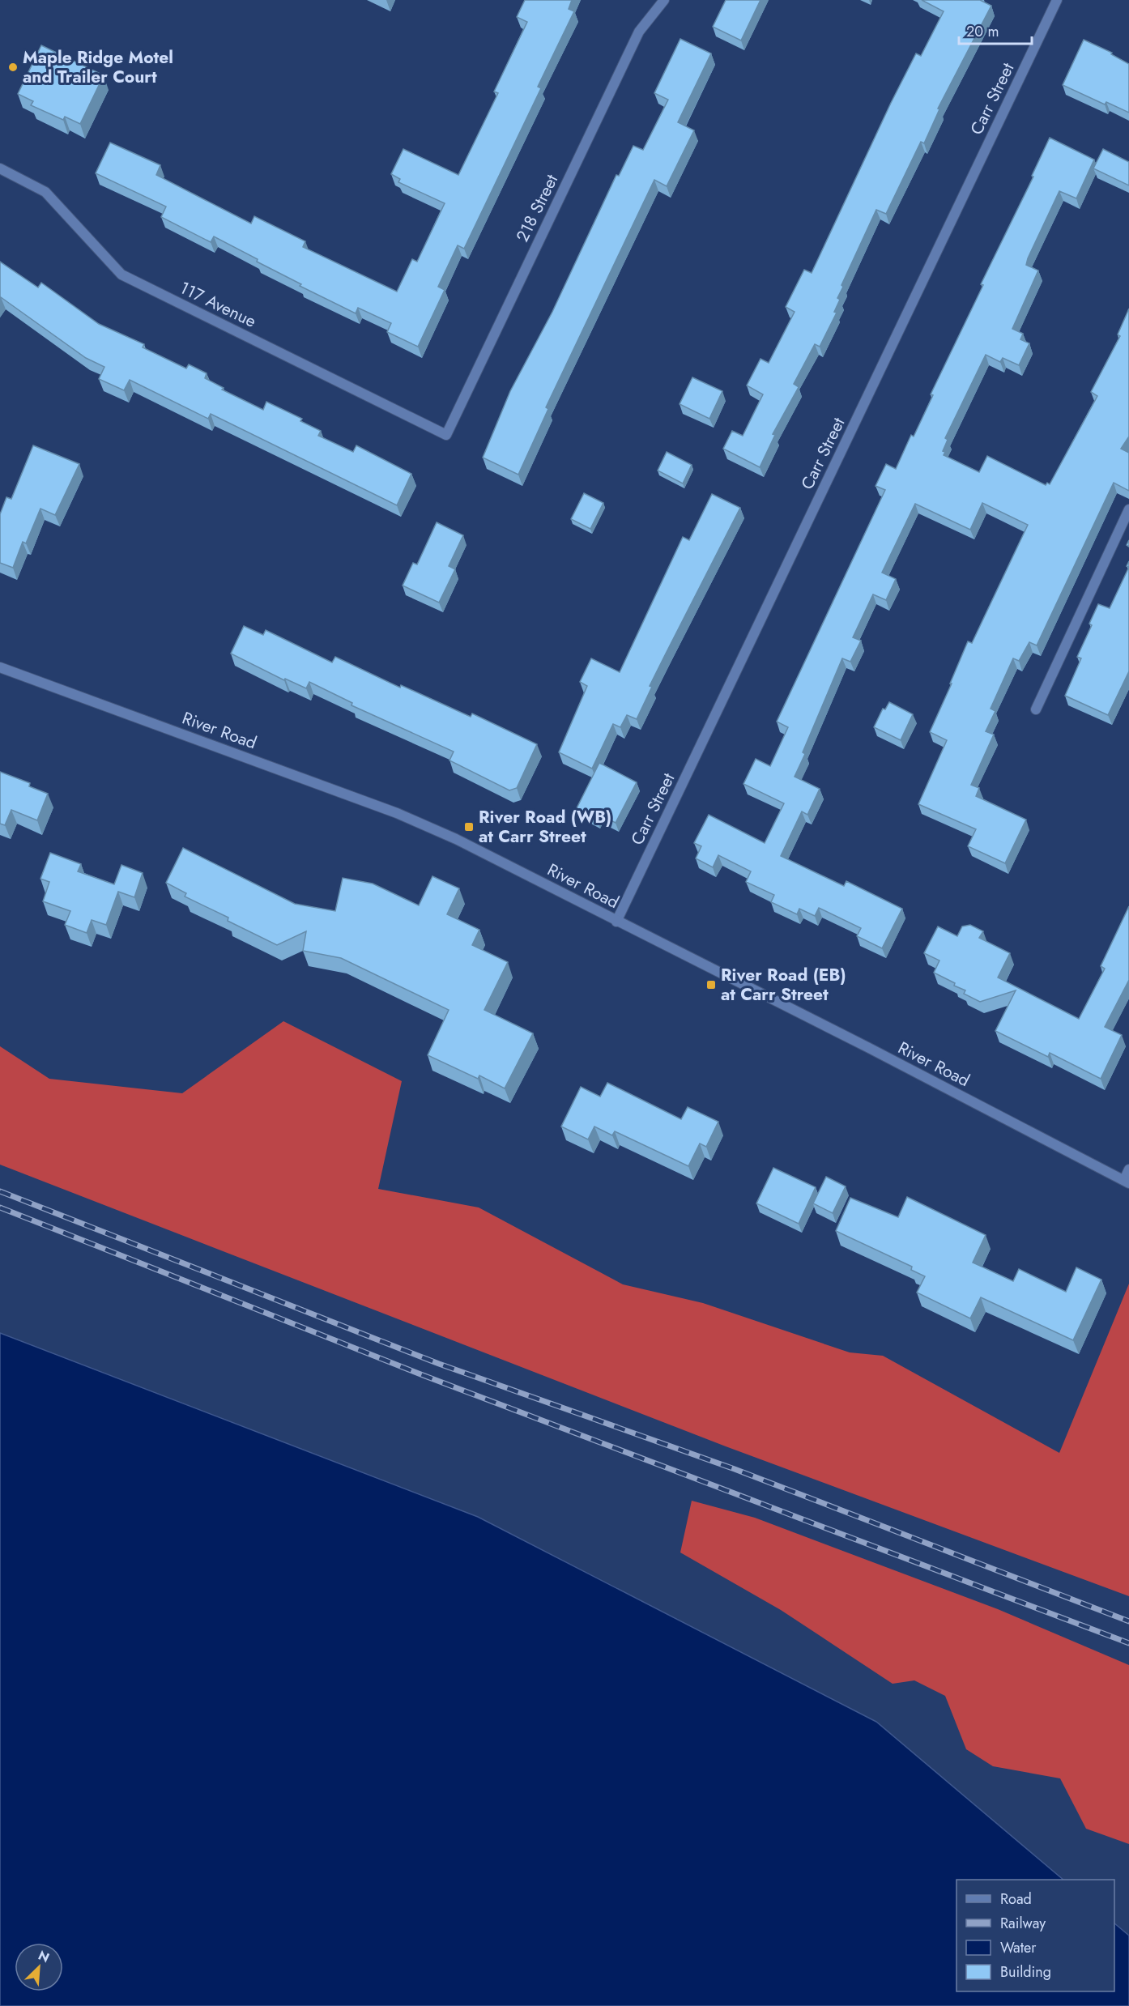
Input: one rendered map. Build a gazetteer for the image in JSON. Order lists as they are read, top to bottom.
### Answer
{
  "streets": {
    "street": [
      "Carr Street",
      "218 Street",
      "117 Avenue",
      "River Road"
    ]
  },
  "crossings": [
    ["Carr Street", "River Road"],
    ["218 Street", "117 Avenue"]
  ],
  "places": {
    "other": ["Maple Ridge Motel and Trailer Court"],
    "transit": ["River Road (WB) at Carr Street", "River Road (EB) at Carr Street"]
  },
  "legend": [
    "Road",
    "Railway",
    "Water",
    "Building"
  ],
  "scale_bar": "20 m",
  "north": "top right"
}
